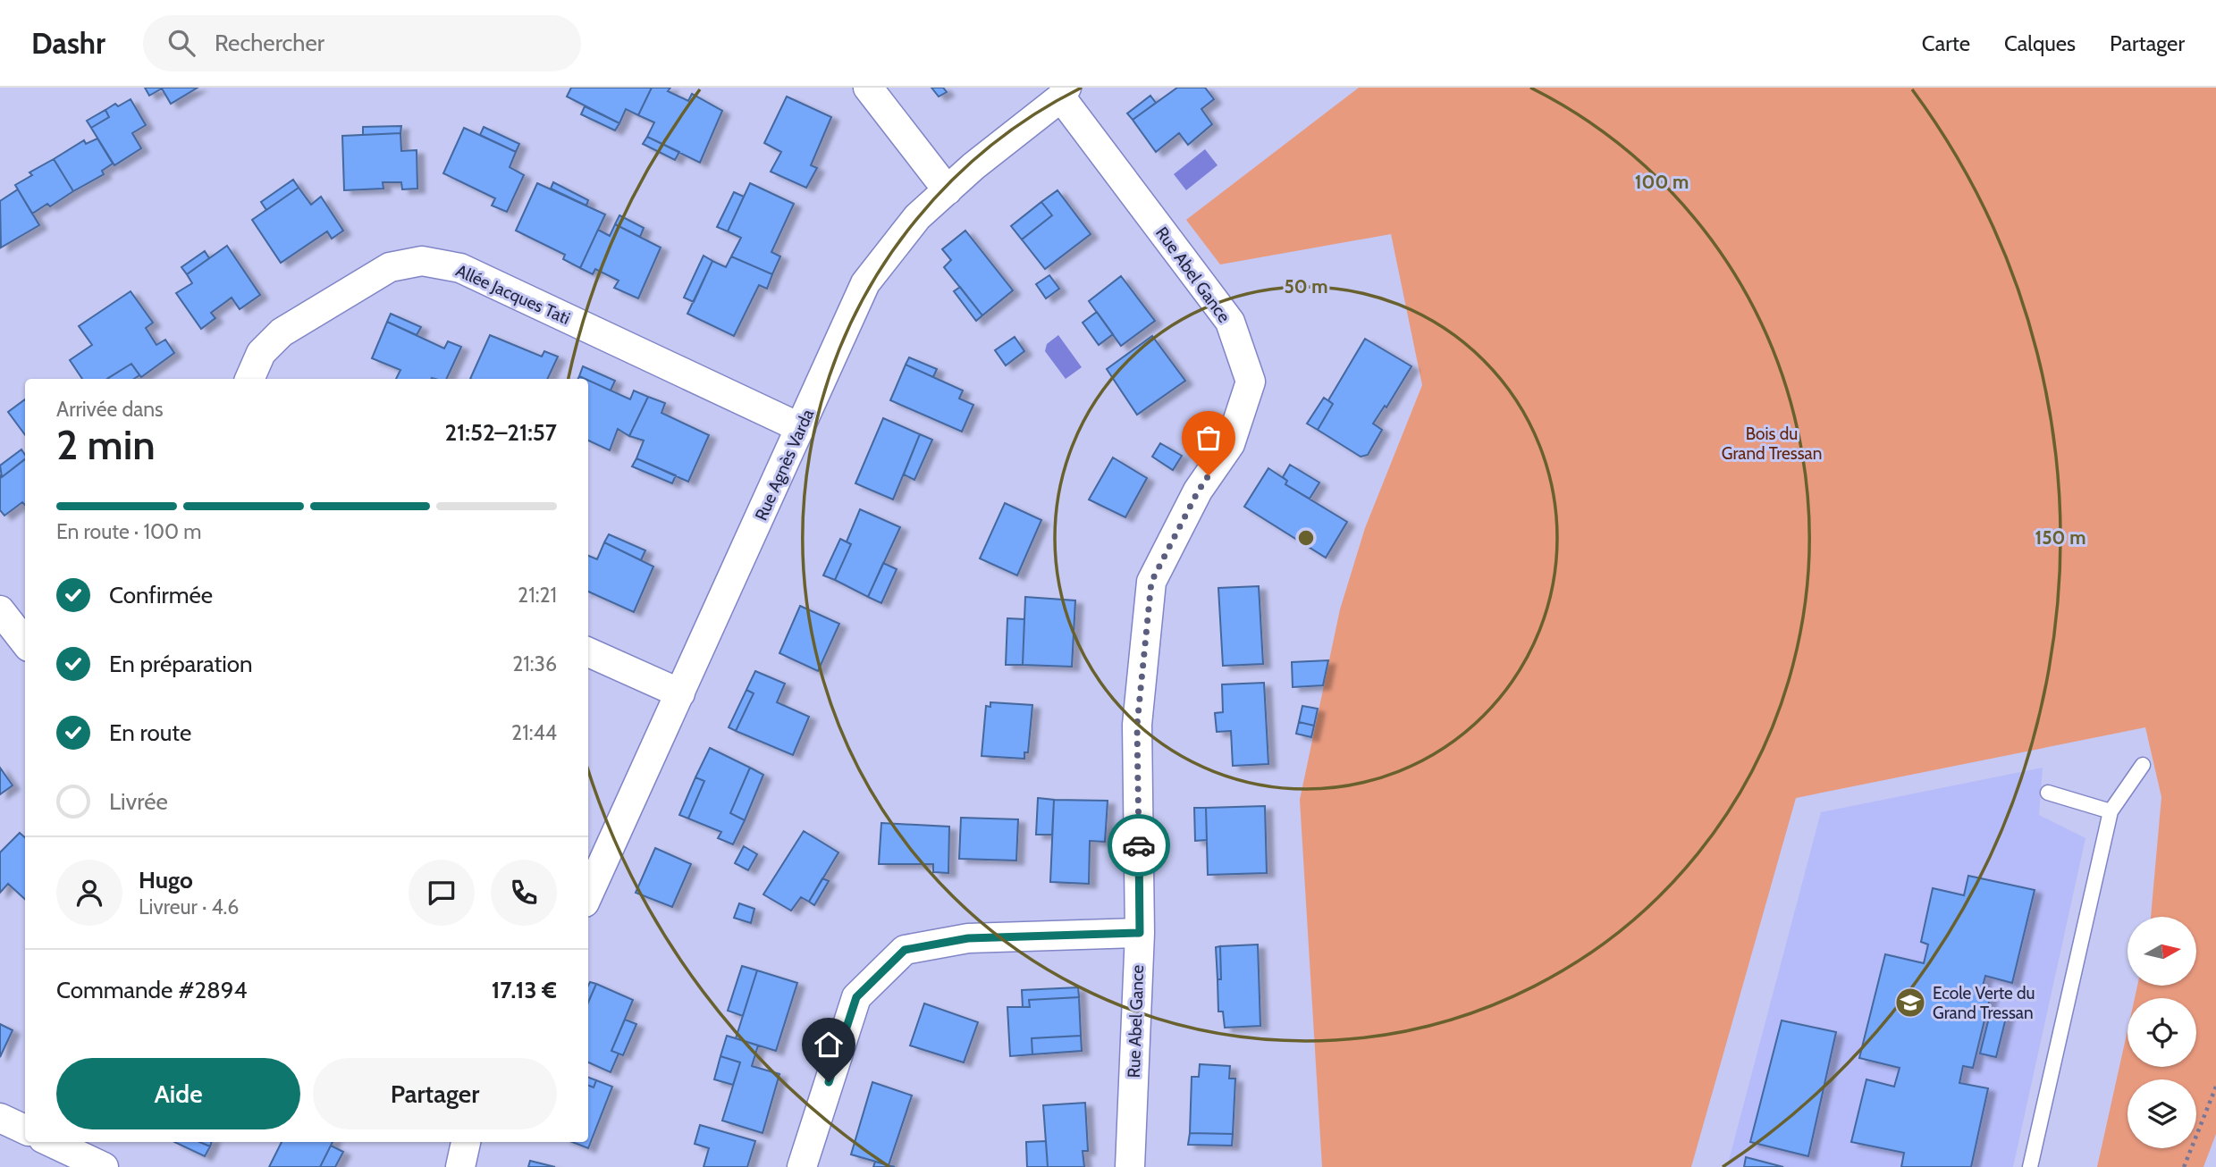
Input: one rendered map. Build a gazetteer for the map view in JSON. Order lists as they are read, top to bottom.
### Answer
{
  "streets": {
    "street": ["Rue Abel Gance", "Allée Jacques Tati", "Rue Agnès Varda"]
  },
  "crossings": [
    ["Rue Abel Gance", "Rue Agnès Varda"],
    ["Allée Jacques Tati", "Rue Agnès Varda"]
  ],
  "parks": ["Bois du Grand Tressan"],
  "places": {
    "school or university": ["Ecole Verte du Grand Tressan"]
  },
  "north": "right",
  "page": {
    "header": "Dashr",
    "search": "Rechercher",
    "nav": ["Carte", "Calques", "Partager"],
    "heading": ["2 min", "Arrivée dans", "21:52–21:57"],
    "panel": [
      "Hugo",
      "Livreur · 4.6",
      "Commande #2894",
      "17.13 €"
    ],
    "bar": "En route · 100 m",
    "list": [
      ["Confirmée", "21:21"],
      ["En préparation", "21:36"],
      ["En route", "21:44"],
      "Livrée"
    ],
    "buttons": ["Aide", "Partager"]
  },
  "rings": ["100 m", "50 m", "150 m"]
}
